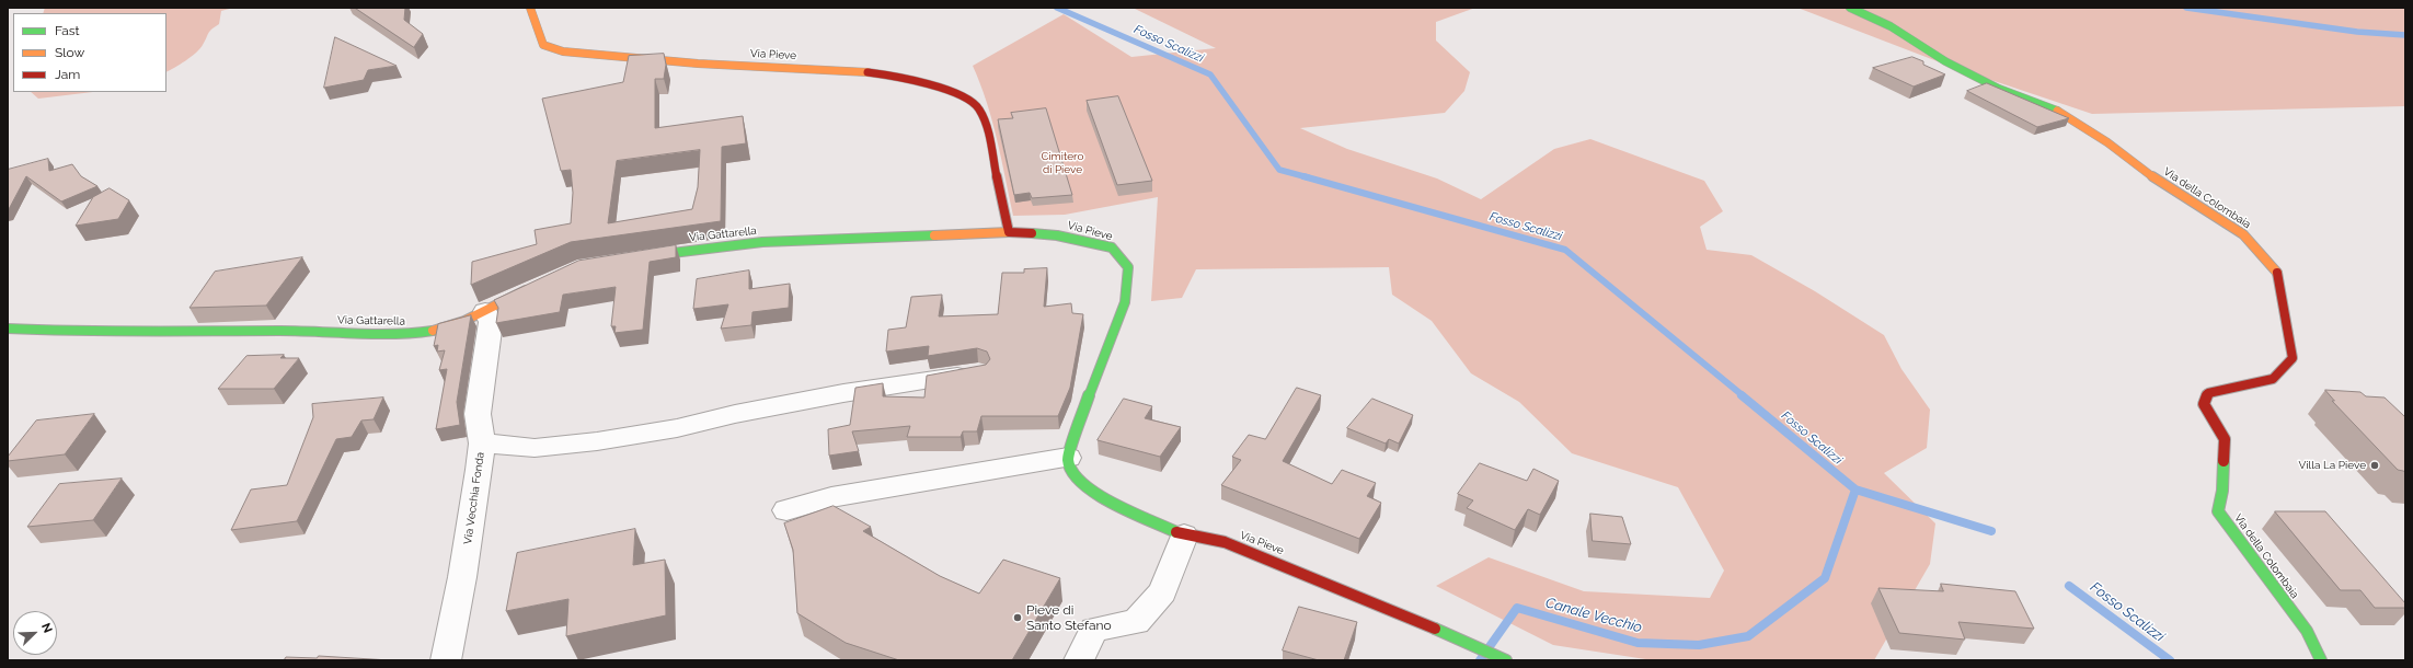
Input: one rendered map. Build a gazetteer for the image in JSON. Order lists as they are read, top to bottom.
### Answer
{
  "streets": {
    "street": [
      "Via Pieve",
      "Via della Colombaia",
      "Via Gattarella",
      "Via Vecchia Fonda"
    ]
  },
  "crossings": [
    ["Via Pieve", "Via Gattarella"],
    ["Via Gattarella", "Via Vecchia Fonda"]
  ],
  "water": ["Fosso Scalizzi", "Canale Vecchio"],
  "parks": ["Cimitero di Pieve"],
  "places": ["Villa La Pieve", "Pieve di Santo Stefano"],
  "legend": ["Fast", "Slow", "Jam"],
  "north": "top right"
}
